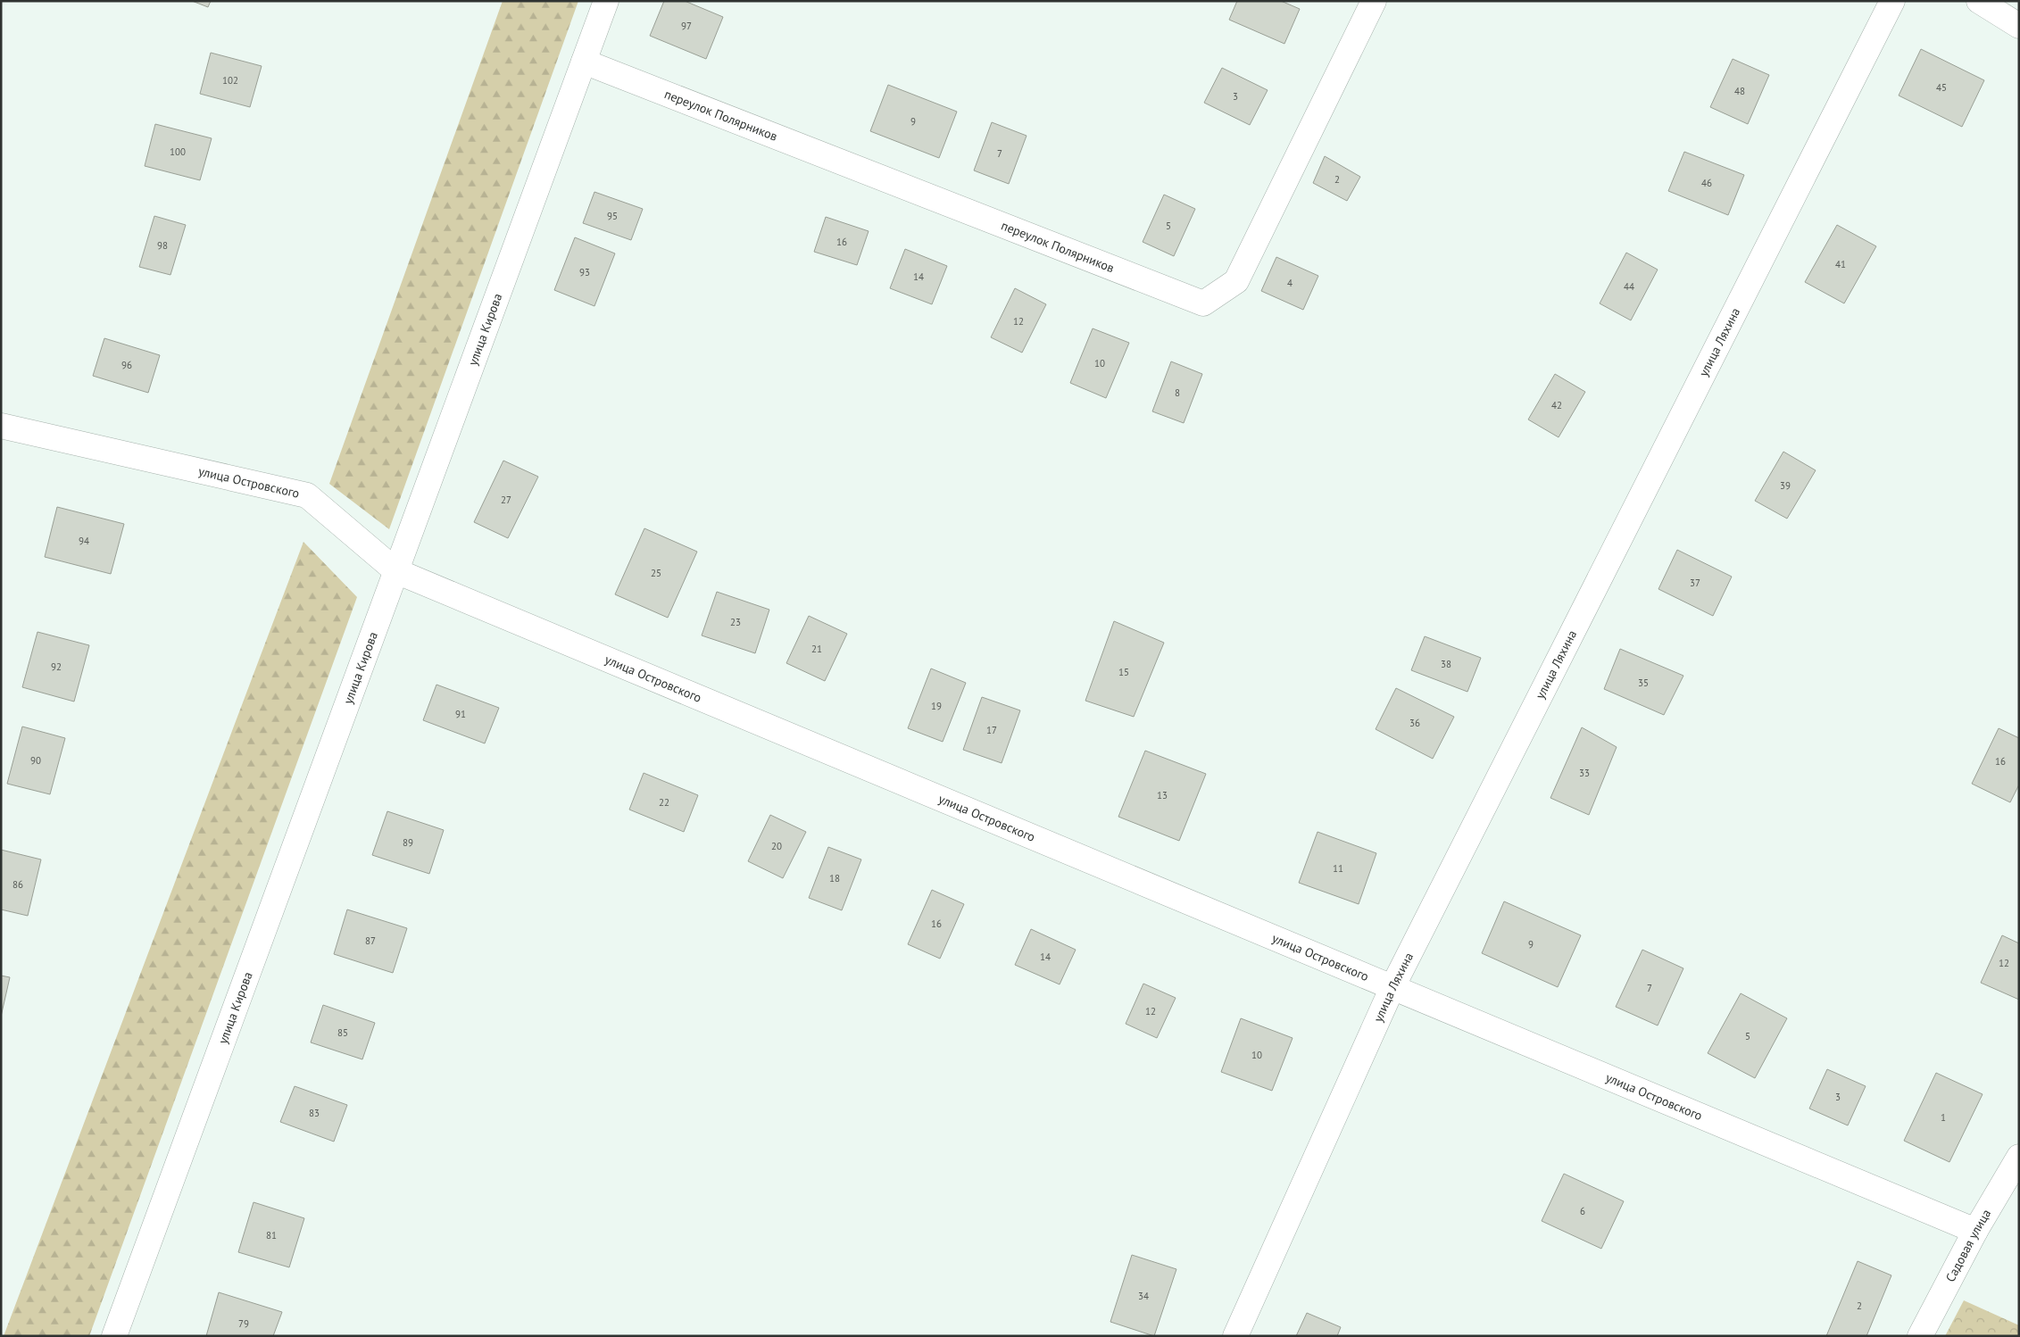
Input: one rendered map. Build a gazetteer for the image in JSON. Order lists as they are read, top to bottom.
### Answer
{
  "streets": {
    "street": [
      "переулок Полярников",
      "улица Кирова",
      "улица Ляхина",
      "улица Островского",
      "Садовая улица"
    ]
  },
  "crossings": [
    ["переулок Полярников", "улица Кирова"],
    ["улица Кирова", "улица Островского"],
    ["улица Ляхина", "улица Островского"],
    ["улица Островского", "Садовая улица"]
  ],
  "house_numbers": [
    "97",
    "102",
    "45",
    "48",
    "3",
    "9",
    "100",
    "7",
    "2",
    "46",
    "95",
    "5",
    "16",
    "98",
    "41",
    "93",
    "14",
    "4",
    "44",
    "12",
    "10",
    "96",
    "8",
    "42",
    "39",
    "27",
    "94",
    "25",
    "37",
    "23",
    "21",
    "38",
    "92",
    "15",
    "35",
    "19",
    "91",
    "36",
    "17",
    "90",
    "16",
    "33",
    "13",
    "22",
    "89",
    "20",
    "11",
    "18",
    "86",
    "16",
    "87",
    "9",
    "14",
    "12",
    "7",
    "12",
    "85",
    "5",
    "10",
    "3",
    "83",
    "1",
    "6",
    "81",
    "34",
    "2",
    "79"
  ]
}
